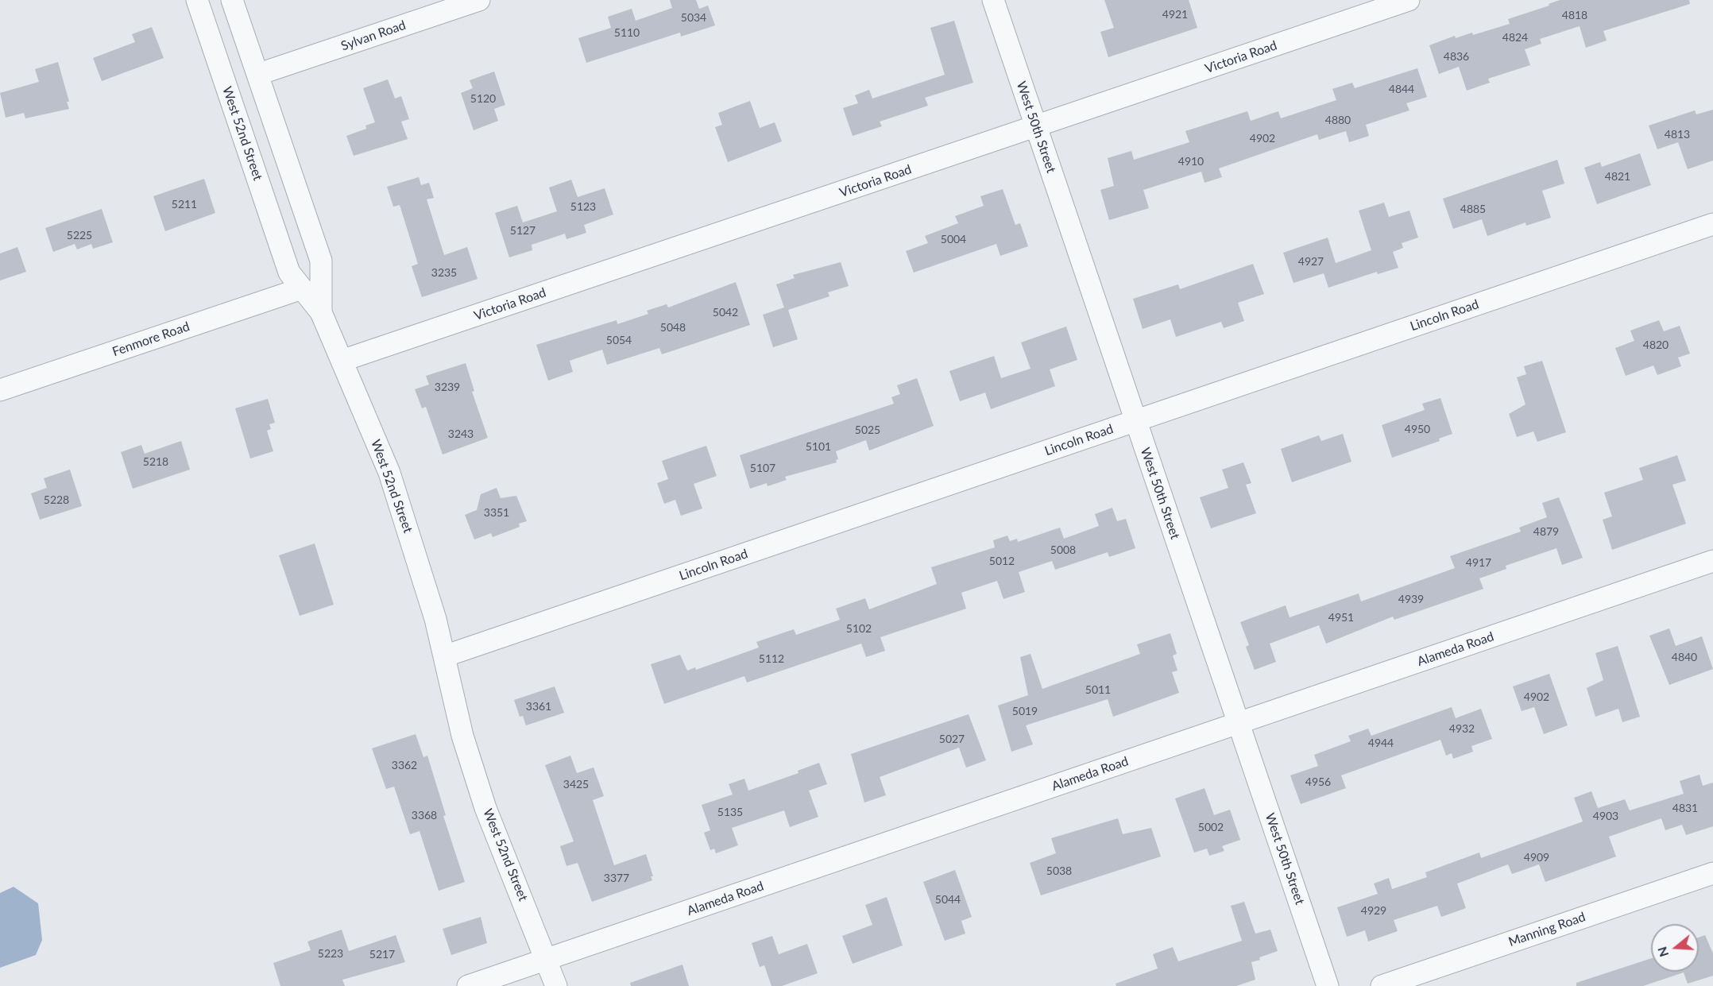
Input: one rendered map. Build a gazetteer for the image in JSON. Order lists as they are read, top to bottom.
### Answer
{
  "streets": {
    "street": [
      "Sylvan Road",
      "Victoria Road",
      "West 50th Street",
      "West 52nd Street",
      "Lincoln Road",
      "Fenmore Road",
      "Alameda Road",
      "Manning Road"
    ]
  },
  "crossings": [
    ["Victoria Road", "West 50th Street"],
    ["Victoria Road", "West 52nd Street"],
    ["West 50th Street", "Lincoln Road"],
    ["West 50th Street", "Alameda Road"],
    ["West 52nd Street", "Lincoln Road"],
    ["West 52nd Street", "Fenmore Road"],
    ["West 52nd Street", "Alameda Road"]
  ],
  "house_numbers": [
    "4921",
    "4818",
    "5034",
    "5110",
    "4824",
    "4836",
    "4844",
    "5120",
    "4880",
    "4813",
    "4902",
    "4910",
    "4821",
    "5211",
    "5123",
    "4885",
    "5127",
    "5225",
    "5004",
    "4927",
    "3235",
    "5042",
    "5048",
    "5054",
    "4820",
    "3239",
    "4950",
    "5025",
    "3243",
    "5101",
    "5218",
    "5107",
    "5228",
    "3351",
    "4879",
    "5008",
    "5012",
    "4917",
    "4939",
    "4951",
    "5102",
    "4840",
    "5112",
    "5011",
    "4902",
    "3361",
    "5019",
    "4932",
    "5027",
    "4944",
    "3362",
    "4956",
    "3425",
    "4831",
    "5135",
    "3368",
    "4903",
    "5002",
    "4909",
    "5038",
    "3377",
    "5044",
    "4929",
    "5223",
    "5217"
  ],
  "north": "left"
}
